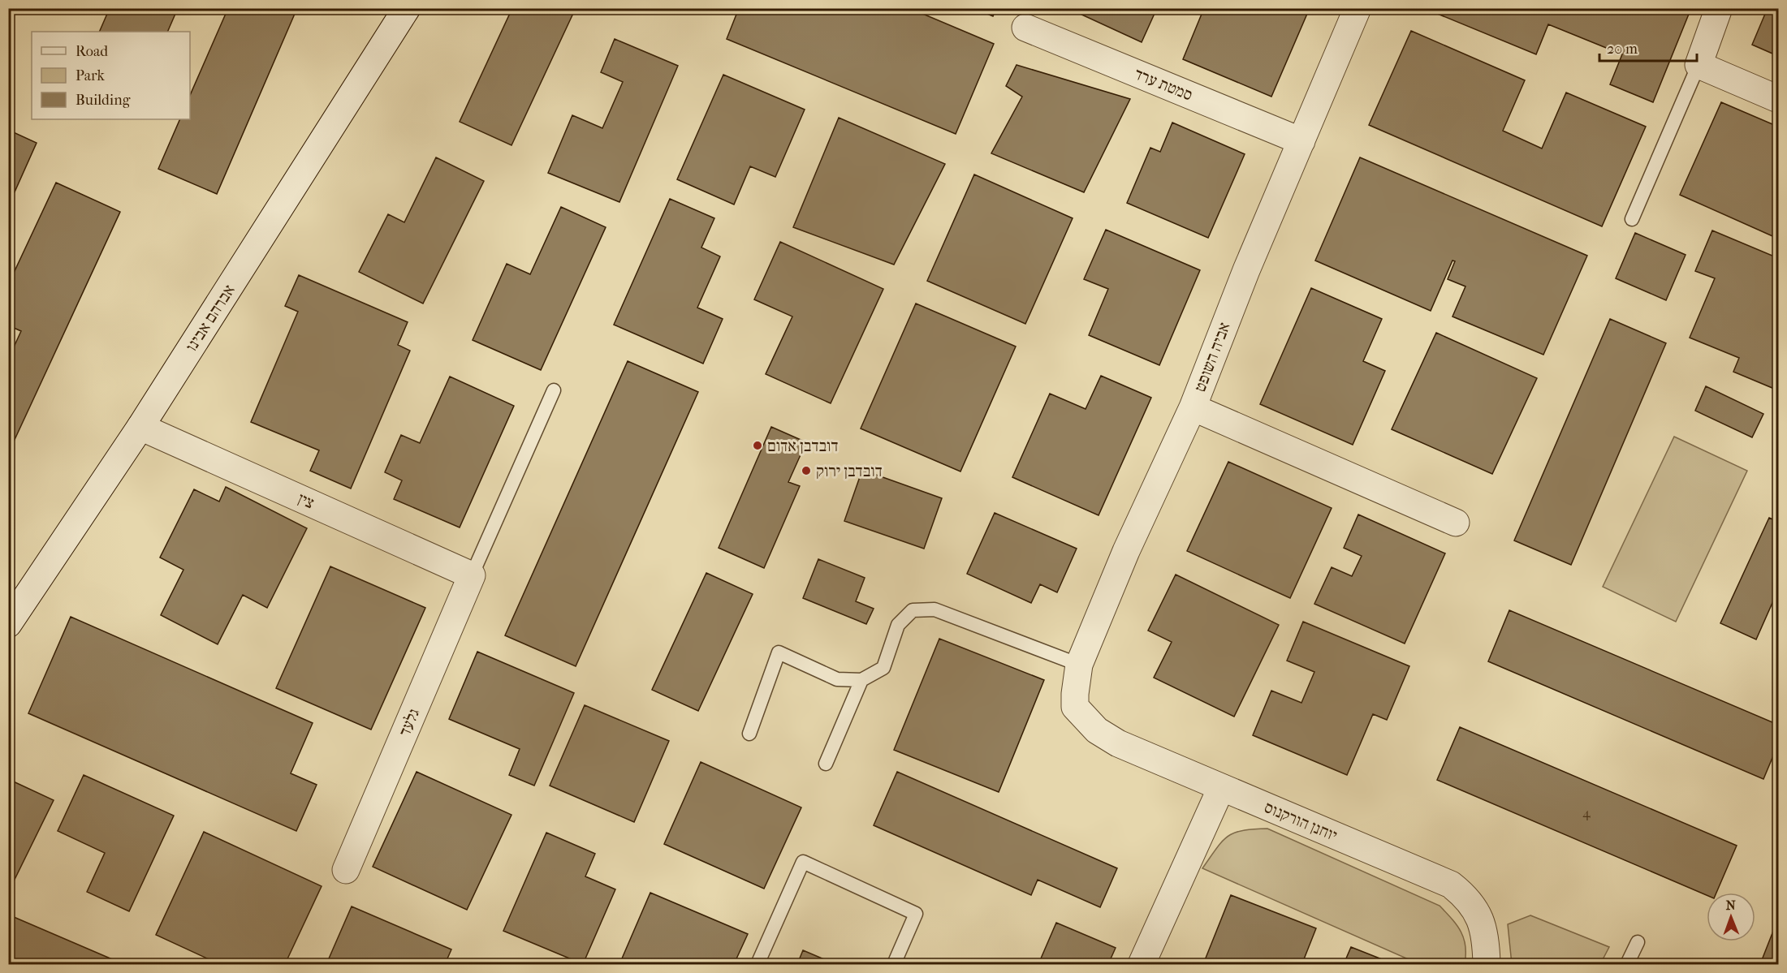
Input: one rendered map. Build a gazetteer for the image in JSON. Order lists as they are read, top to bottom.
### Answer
{
  "streets": {
    "street": [
      "סמטת ערד",
      "אברהם אבינו",
      "אביה השופט",
      "צין",
      "גלעד",
      "יוחנן הורקנוס"
    ]
  },
  "crossings": [
    ["סמטת ערד", "אביה השופט"],
    ["אברהם אבינו", "צין"],
    ["אביה השופט", "יוחנן הורקנוס"],
    ["צין", "גלעד"]
  ],
  "places": ["דובדבן אדום", "דובדבן ירוק"],
  "house_numbers": ["4"],
  "legend": ["Road", "Park", "Building"],
  "scale_bar": "20 m",
  "north": "top"
}
